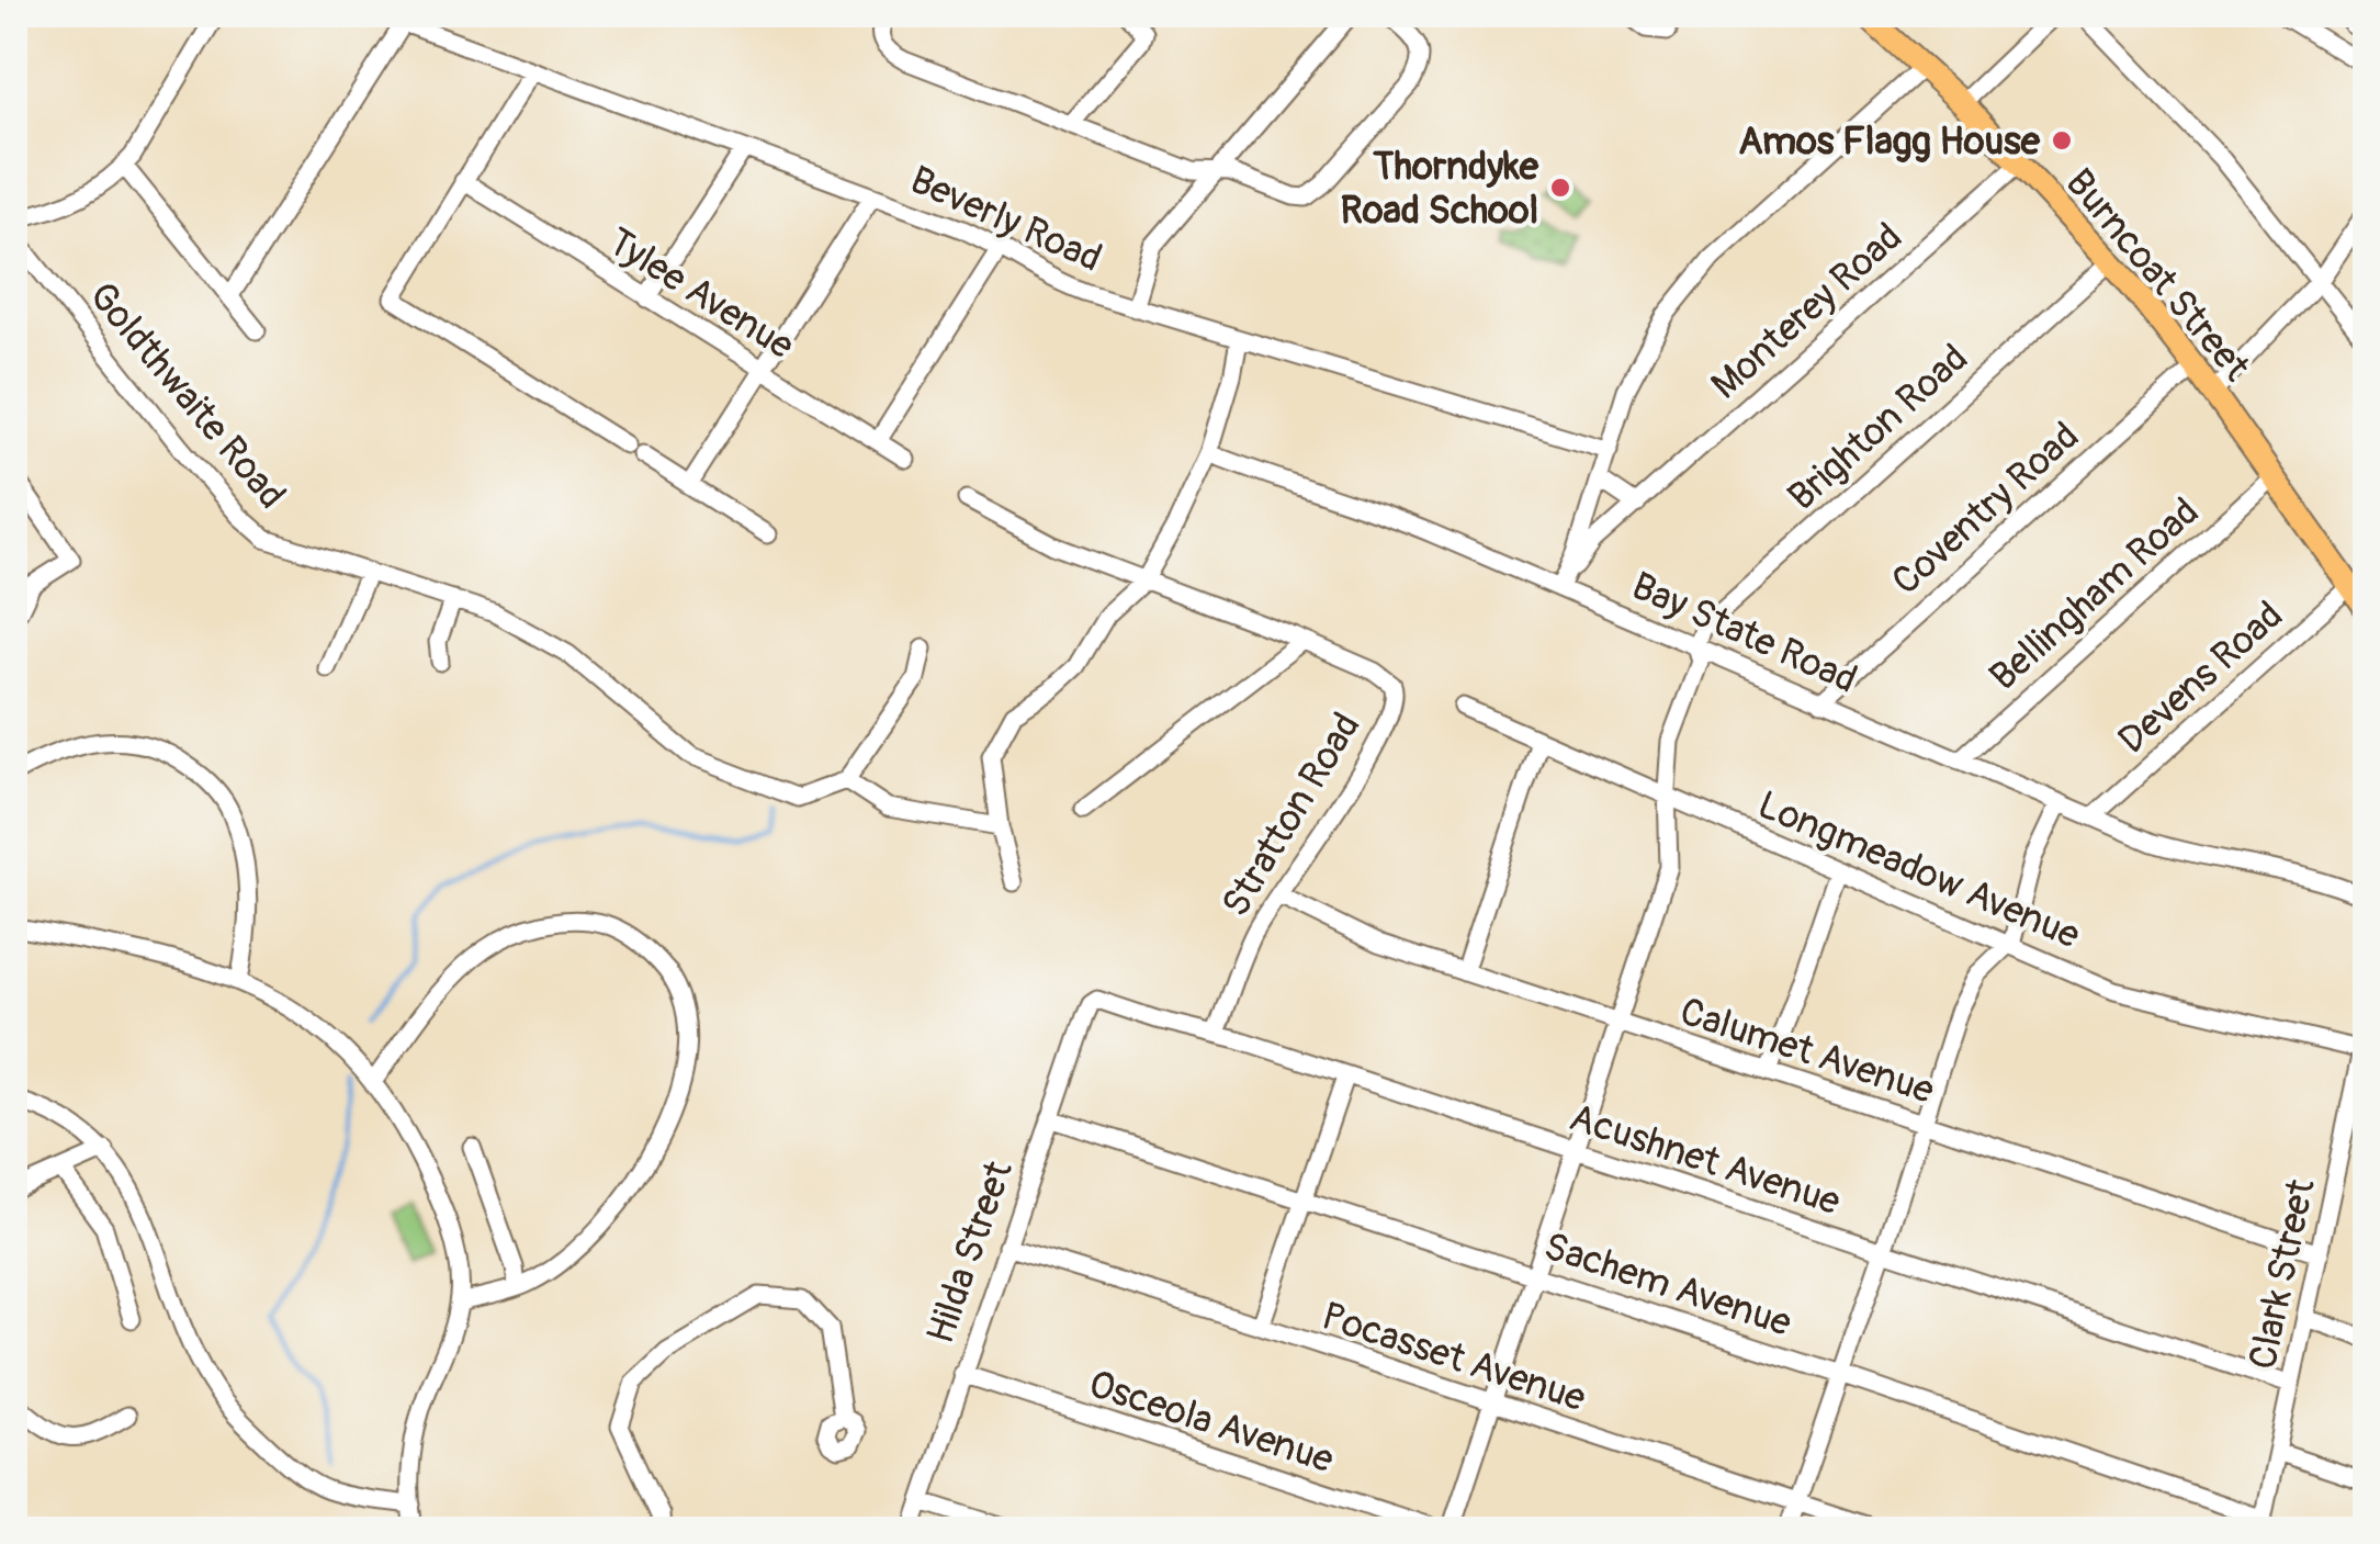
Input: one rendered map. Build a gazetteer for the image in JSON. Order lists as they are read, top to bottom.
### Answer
{
  "streets": {
    "main road": ["Burncoat Street"],
    "street": [
      "Beverly Road",
      "Tylee Avenue",
      "Monterey Road",
      "Goldthwaite Road",
      "Brighton Road",
      "Coventry Road",
      "Bellingham Road",
      "Bay State Road",
      "Devens Road",
      "Stratton Road",
      "Longmeadow Avenue",
      "Calumet Avenue",
      "Acushnet Avenue",
      "Hilda Street",
      "Clark Street",
      "Sachem Avenue",
      "Pocasset Avenue",
      "Osceola Avenue"
    ]
  },
  "crossings": [
    ["Burncoat Street", "Monterey Road"],
    ["Burncoat Street", "Brighton Road"],
    ["Burncoat Street", "Coventry Road"],
    ["Burncoat Street", "Bellingham Road"],
    ["Burncoat Street", "Devens Road"],
    ["Monterey Road", "Bay State Road"],
    ["Brighton Road", "Bay State Road"],
    ["Coventry Road", "Bay State Road"],
    ["Bellingham Road", "Bay State Road"],
    ["Bay State Road", "Devens Road"],
    ["Stratton Road", "Calumet Avenue"],
    ["Stratton Road", "Acushnet Avenue"],
    ["Longmeadow Avenue", "Clark Street"],
    ["Calumet Avenue", "Clark Street"],
    ["Acushnet Avenue", "Hilda Street"],
    ["Acushnet Avenue", "Clark Street"],
    ["Hilda Street", "Sachem Avenue"],
    ["Hilda Street", "Pocasset Avenue"],
    ["Hilda Street", "Osceola Avenue"],
    ["Clark Street", "Sachem Avenue"]
  ],
  "places": ["Amos Flagg House", "Thorndyke Road School"]
}
